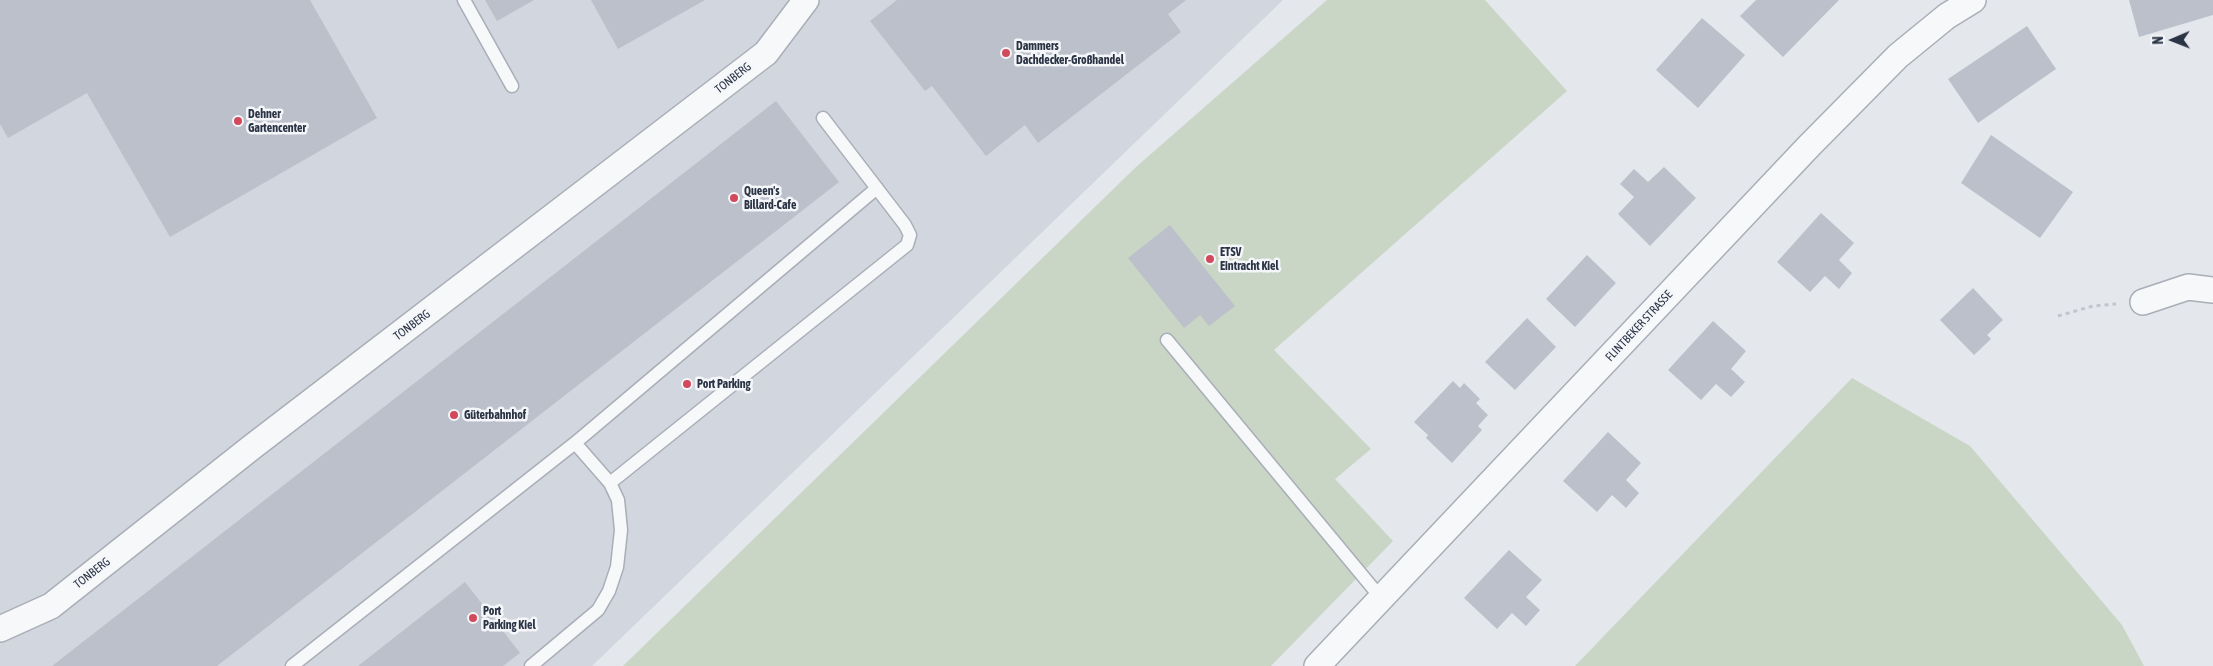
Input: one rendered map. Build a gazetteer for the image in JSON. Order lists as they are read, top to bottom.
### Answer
{
  "streets": {
    "street": ["TONBERG", "FLINTBEKER STRASSE"]
  },
  "places": [
    "Dammers Dachdecker-Großhandel",
    "Dehner Gartencenter",
    "Queen's Billard-Cafe",
    "ETSV Eintracht Kiel",
    "Port Parking",
    "Güterbahnhof",
    "Port Parking Kiel"
  ],
  "north": "left"
}
